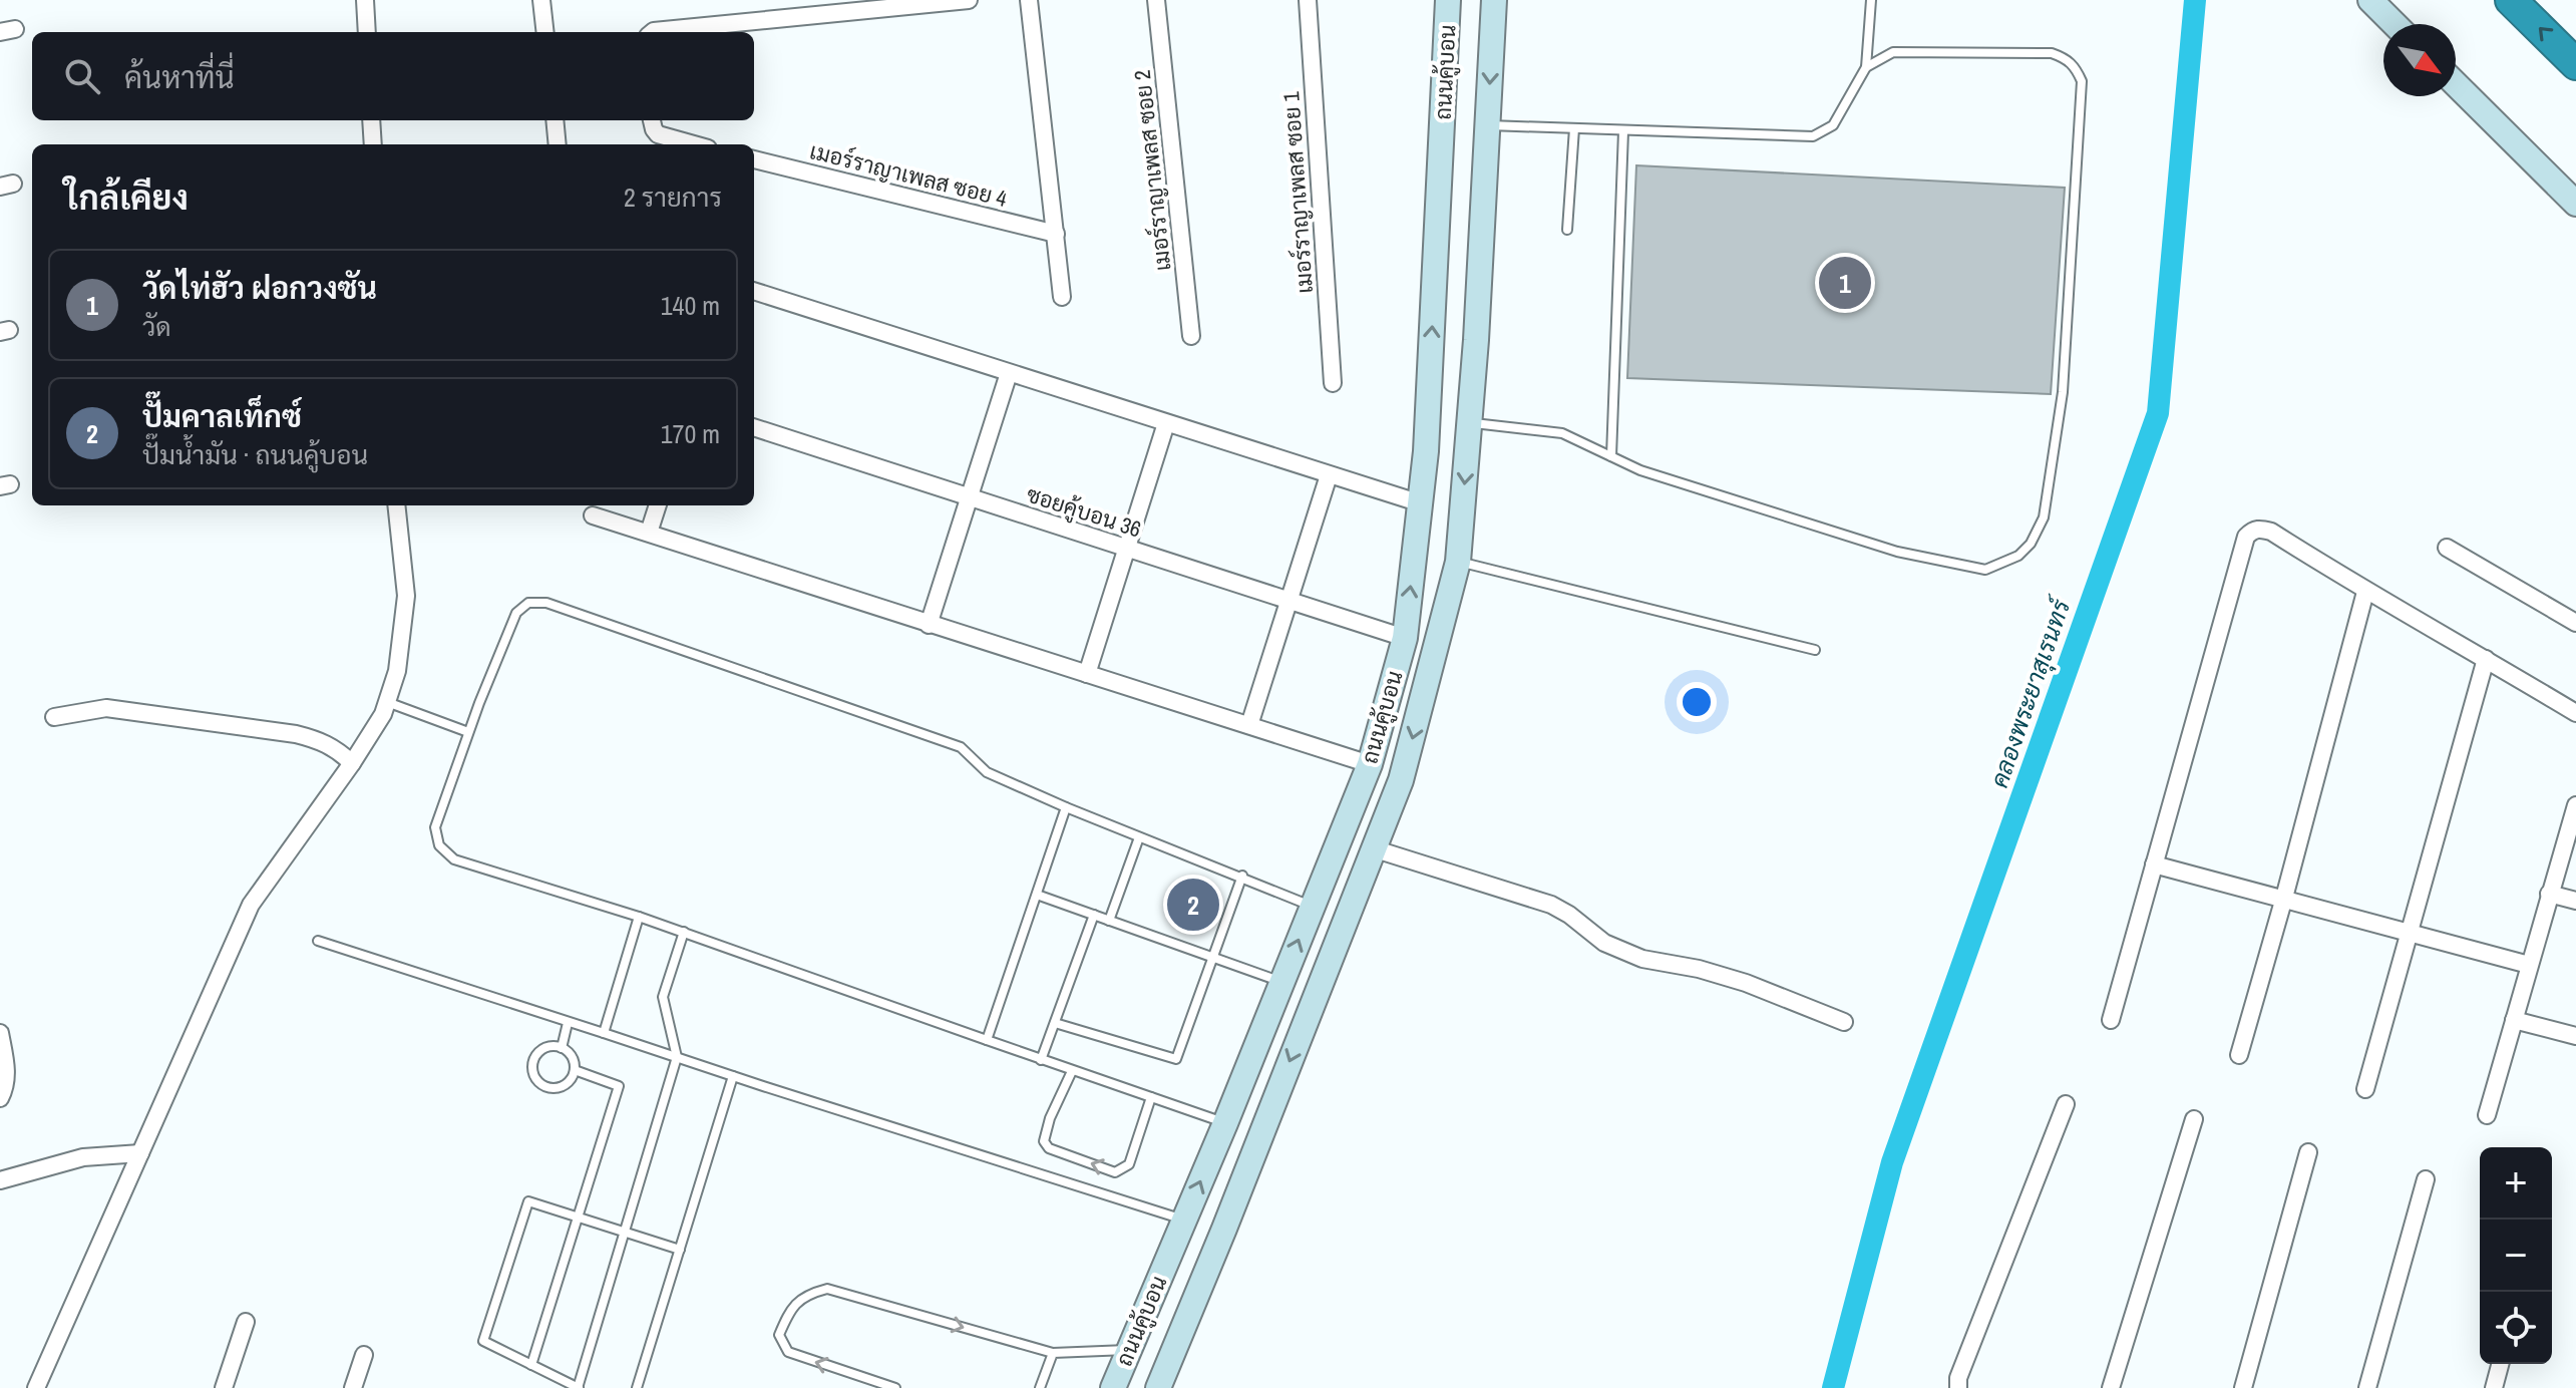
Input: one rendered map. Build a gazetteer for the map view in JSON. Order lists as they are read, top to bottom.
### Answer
{
  "streets": {
    "main road": ["ถนนคู้บอน"],
    "street": [
      "เมอร์ราญาเพลส ซอย 2",
      "เมอร์ราญาเพลส ซอย 4",
      "เมอร์ราญาเพลส ซอย 1",
      "ซอยคู้บอน 36"
    ]
  },
  "crossings": [
    ["ถนนคู้บอน", "ซอยคู้บอน 36"]
  ],
  "water": ["คลองพระยาสุเรนทร์"],
  "north": "bottom right",
  "page": {
    "search": "ค้นหาที่นี่",
    "heading": ["ใกล้เคียง", "2 รายการ"],
    "list": [
      {
        "mark": "1",
        "name": "วัดไท่ฮัว ฝอกวงซัน",
        "note": "วัด",
        "value": "140 m"
      },
      {
        "mark": "2",
        "name": "ปั๊มคาลเท็กซ์",
        "note": "ปั๊มน้ำมัน · ถนนคู้บอน",
        "value": "170 m"
      }
    ],
    "pins": ["1", "2"],
    "map_buttons": ["+", "−"]
  }
}
